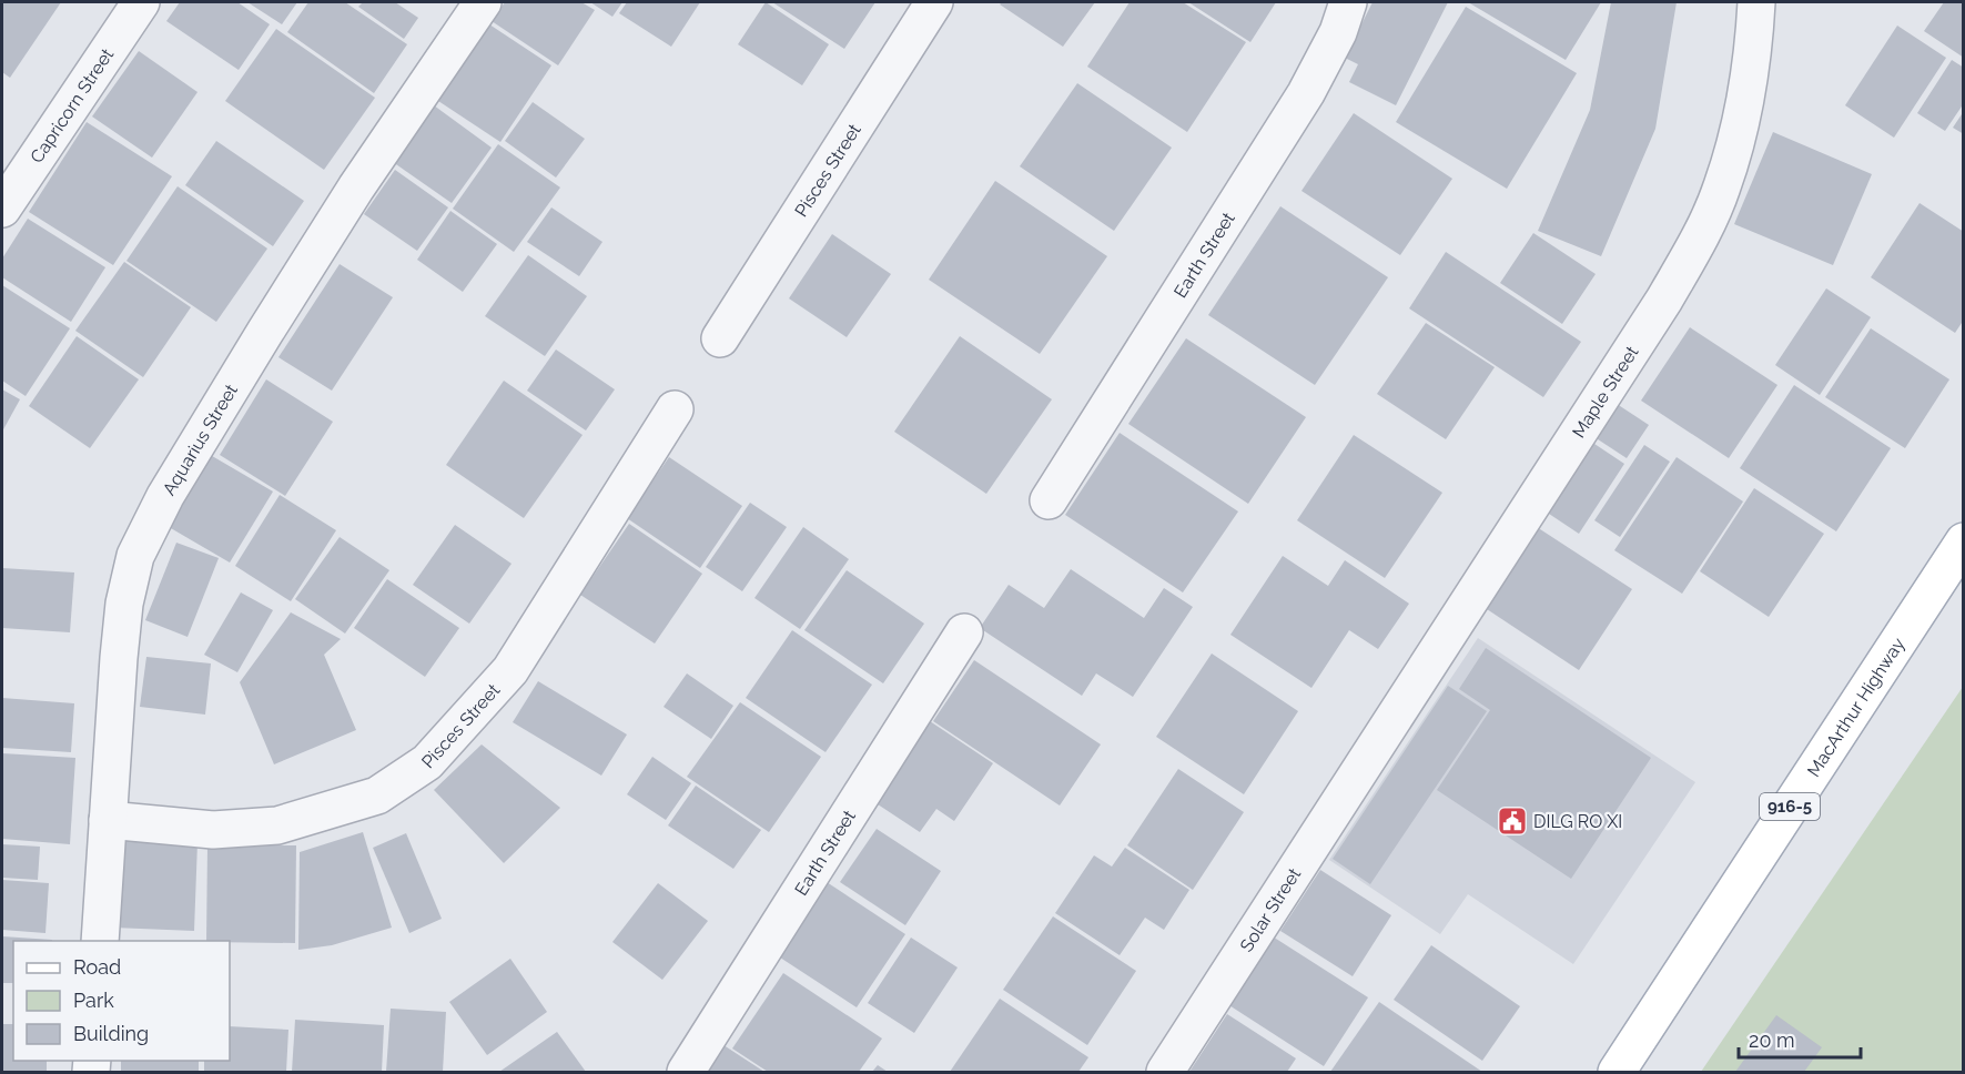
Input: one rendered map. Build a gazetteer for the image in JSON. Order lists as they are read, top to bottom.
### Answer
{
  "streets": {
    "main road": ["MacArthur Highway", "916-5"],
    "street": [
      "Capricorn Street",
      "Pisces Street",
      "Earth Street",
      "Maple Street",
      "Aquarius Street",
      "Solar Street"
    ]
  },
  "crossings": [
    ["Pisces Street", "Aquarius Street"],
    ["Maple Street", "Solar Street"]
  ],
  "places": {
    "public building": ["DILG RO XI"]
  },
  "legend": ["Road", "Park", "Building"],
  "scale_bar": "20 m"
}
